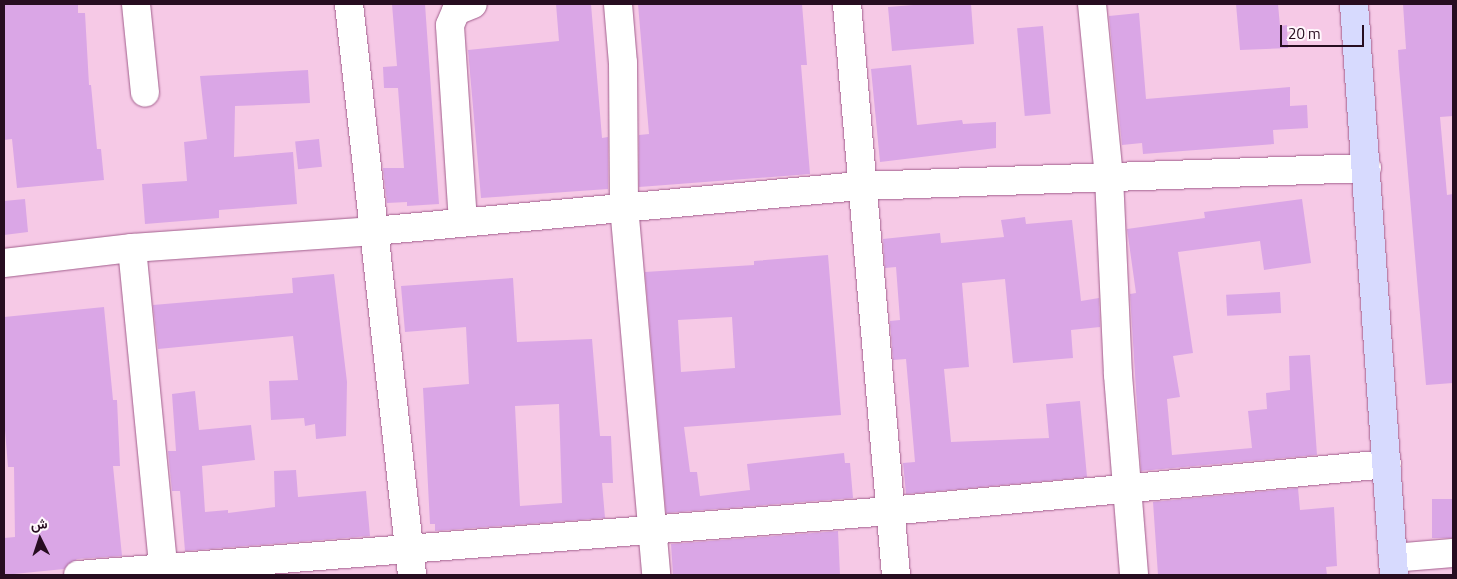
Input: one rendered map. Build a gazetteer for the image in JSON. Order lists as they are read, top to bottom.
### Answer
{
  "scale_bar": "20 m",
  "north": "top"
}
